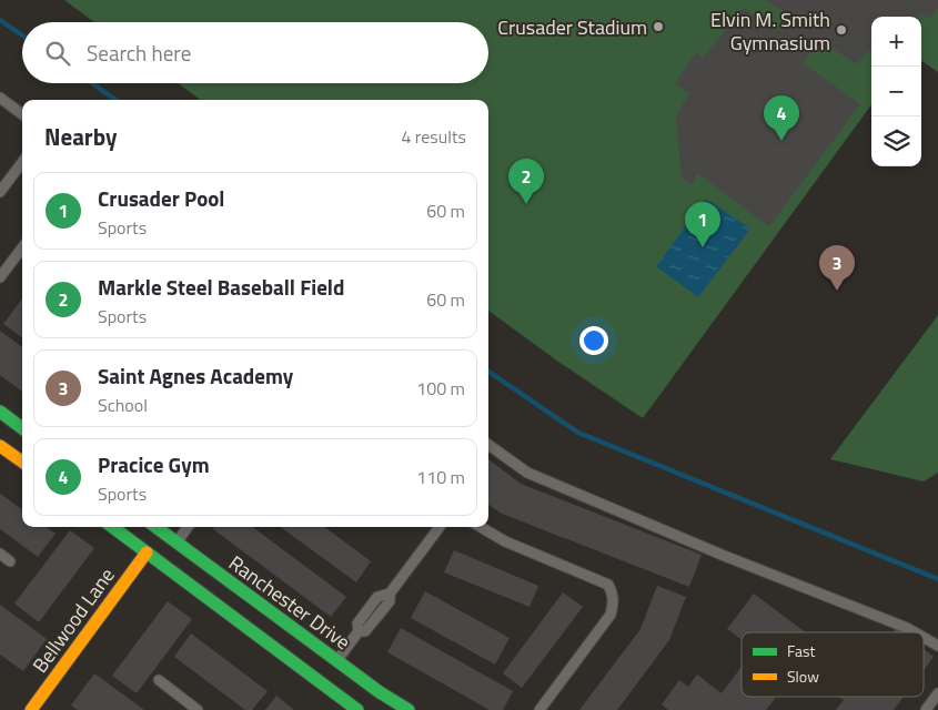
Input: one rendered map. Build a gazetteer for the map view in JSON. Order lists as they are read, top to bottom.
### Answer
{
  "streets": {
    "street": ["Ranchester Drive", "Bellwood Lane"]
  },
  "crossings": [
    ["Ranchester Drive", "Bellwood Lane"]
  ],
  "places": ["Crusader Stadium", "Elvin M. Smith Gymnasium"],
  "legend": ["Fast", "Slow"],
  "page": {
    "map_buttons": ["+", "−"],
    "search": "Search here",
    "pins": [
      "4",
      "2",
      "1",
      "3"
    ],
    "heading": ["Nearby", "4 results"],
    "list": [
      {
        "mark": "1",
        "name": "Crusader Pool",
        "note": "Sports",
        "value": "60 m"
      },
      {
        "mark": "2",
        "name": "Markle Steel Baseball Field",
        "note": "Sports",
        "value": "60 m"
      },
      {
        "mark": "3",
        "name": "Saint Agnes Academy",
        "note": "School",
        "value": "100 m"
      },
      {
        "mark": "4",
        "name": "Pracice Gym",
        "note": "Sports",
        "value": "110 m"
      }
    ]
  }
}
